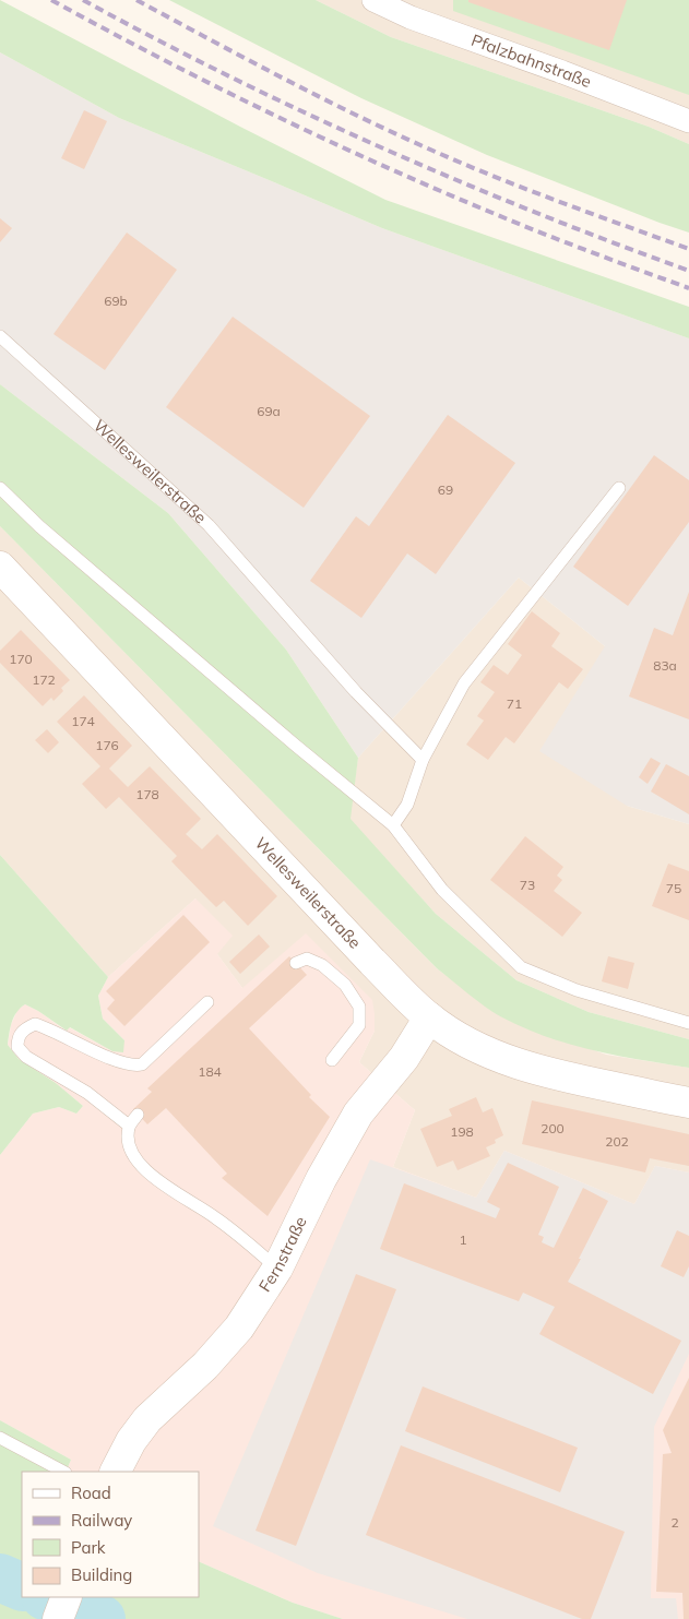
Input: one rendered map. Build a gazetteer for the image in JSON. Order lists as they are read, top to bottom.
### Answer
{
  "streets": {
    "street": ["Pfalzbahnstraße", "Wellesweilerstraße", "Fernstraße"]
  },
  "crossings": [
    ["Wellesweilerstraße", "Fernstraße"]
  ],
  "house_numbers": [
    "69b",
    "69a",
    "69",
    "170",
    "83a",
    "172",
    "71",
    "174",
    "176",
    "178",
    "73",
    "75",
    "184",
    "200",
    "198",
    "202",
    "1",
    "2"
  ],
  "legend": [
    "Road",
    "Railway",
    "Park",
    "Building"
  ]
}
